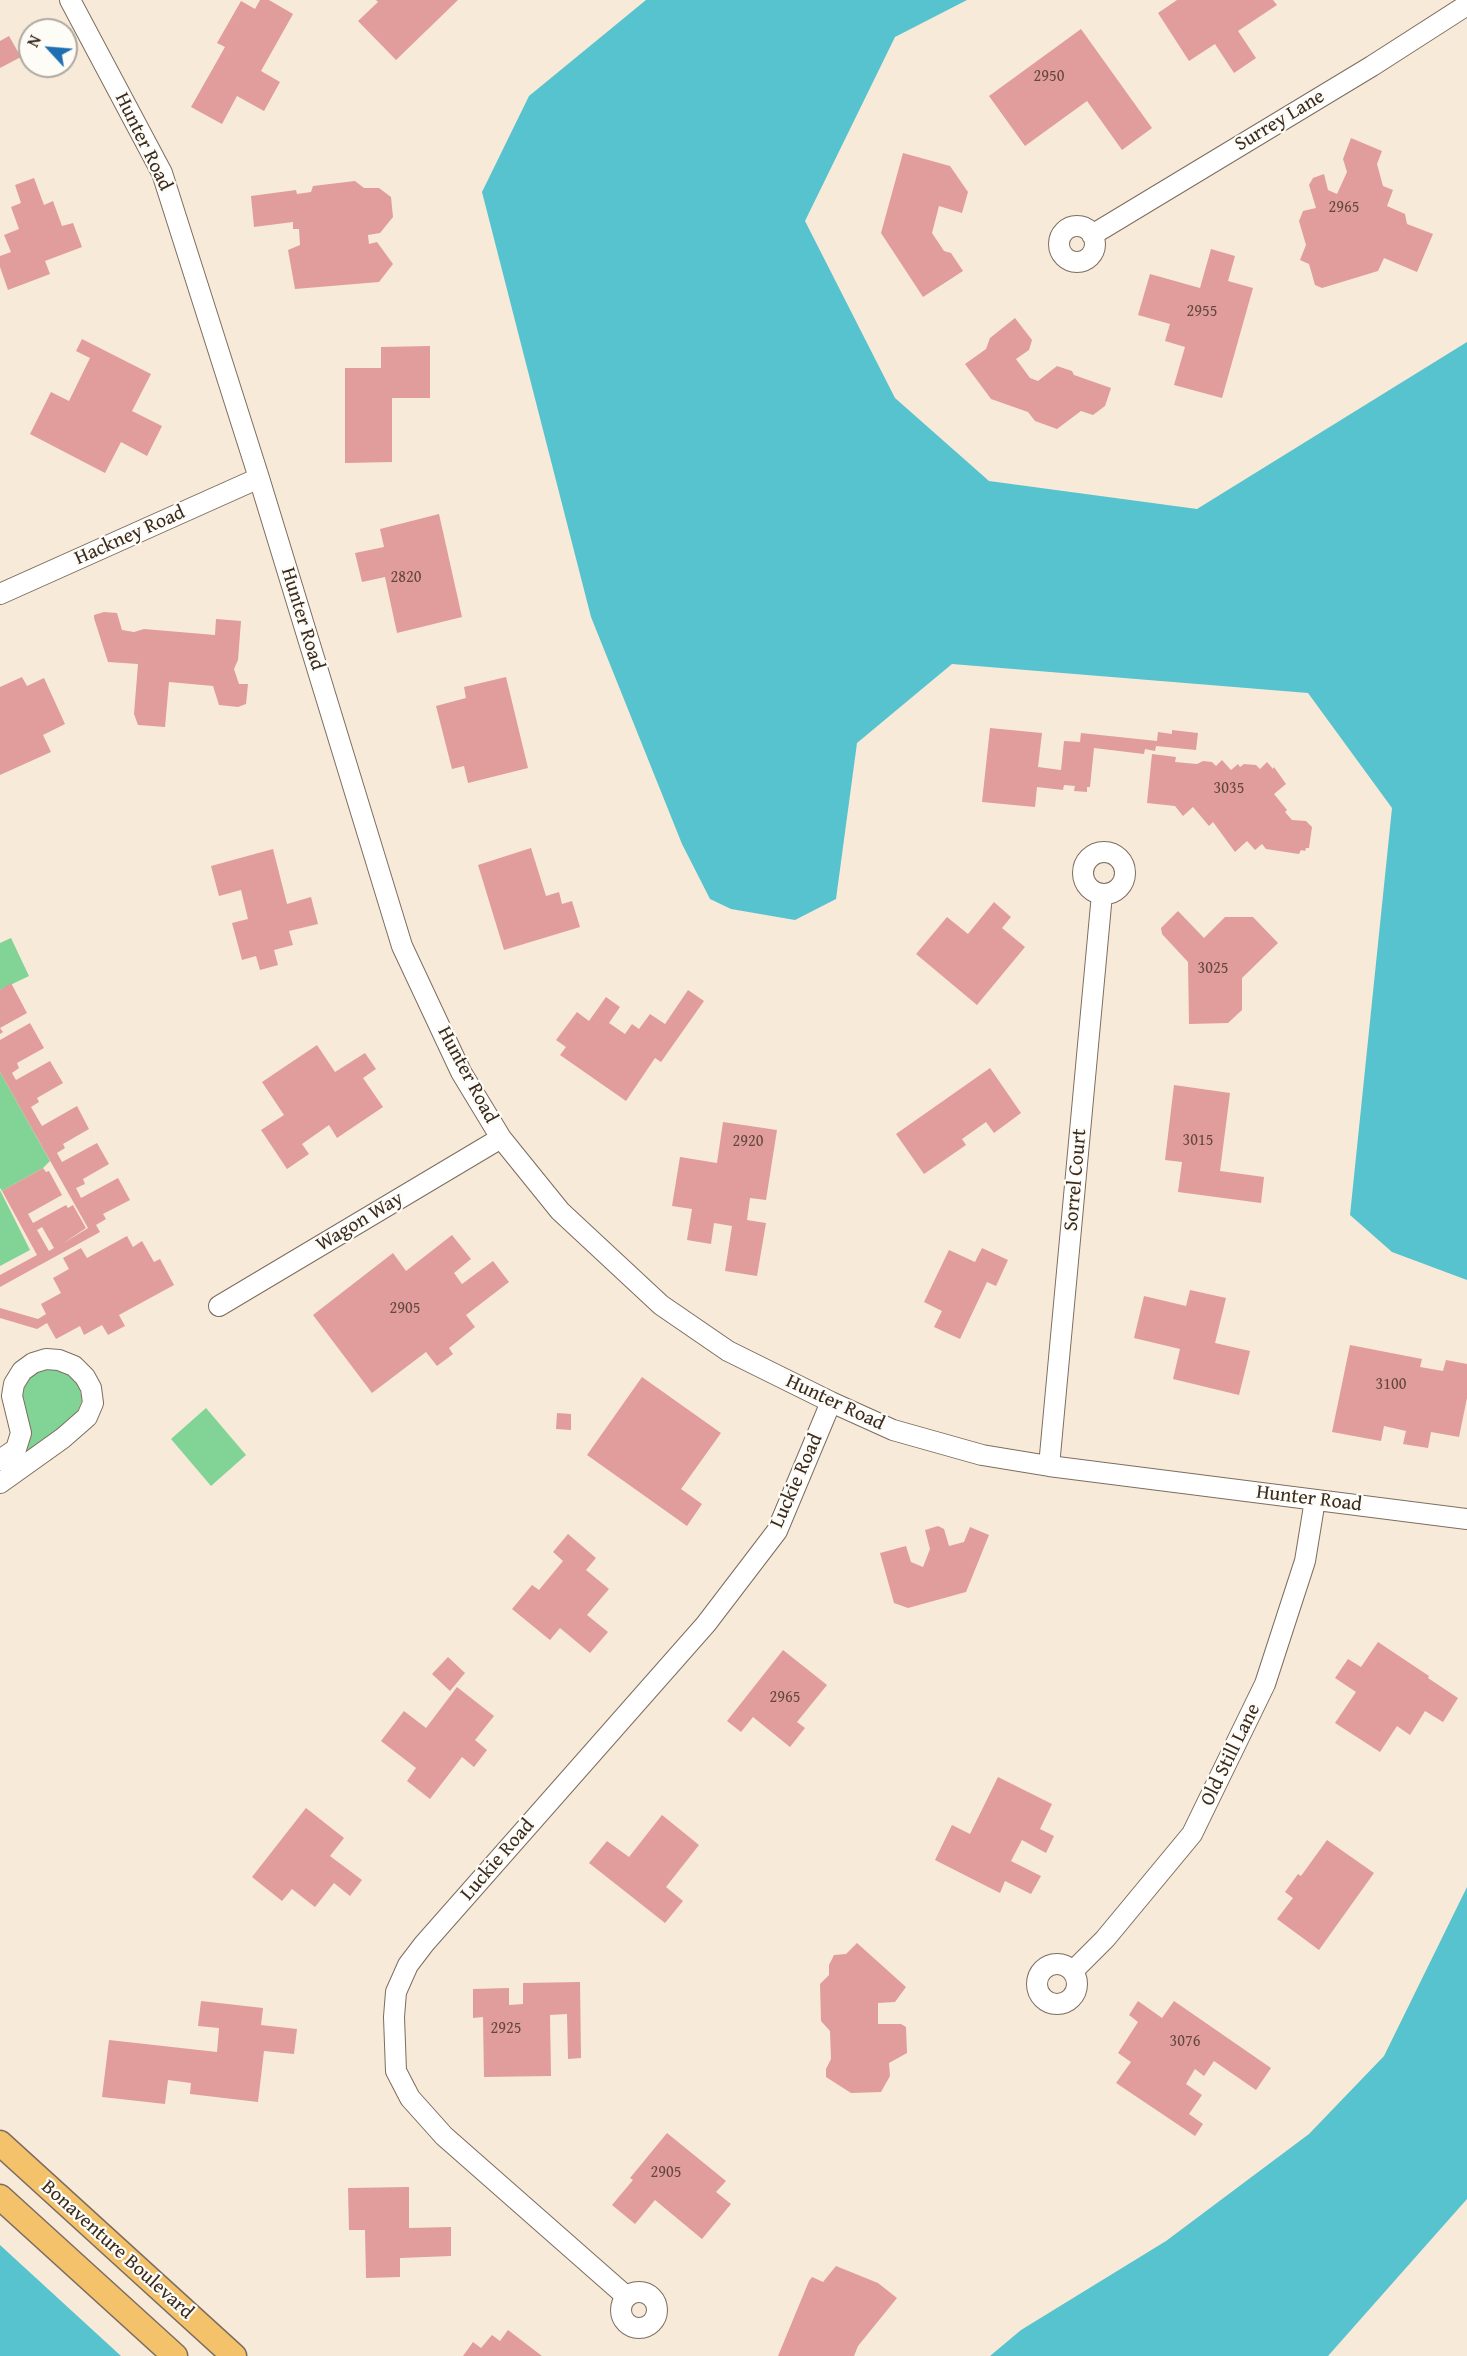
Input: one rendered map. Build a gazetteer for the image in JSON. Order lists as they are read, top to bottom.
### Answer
{
  "streets": {
    "main road": ["Bonaventure Boulevard"],
    "street": [
      "Surrey Lane",
      "Hunter Road",
      "Hackney Road",
      "Sorrel Court",
      "Wagon Way",
      "Luckie Road",
      "Old Still Lane"
    ]
  },
  "crossings": [
    ["Hunter Road", "Hackney Road"],
    ["Hunter Road", "Sorrel Court"],
    ["Hunter Road", "Wagon Way"],
    ["Hunter Road", "Luckie Road"],
    ["Hunter Road", "Old Still Lane"]
  ],
  "house_numbers": [
    "2950",
    "2965",
    "2955",
    "2820",
    "3035",
    "3025",
    "3015",
    "2920",
    "2905",
    "3100",
    "2965",
    "2925",
    "3076",
    "2905"
  ],
  "north": "top left"
}
